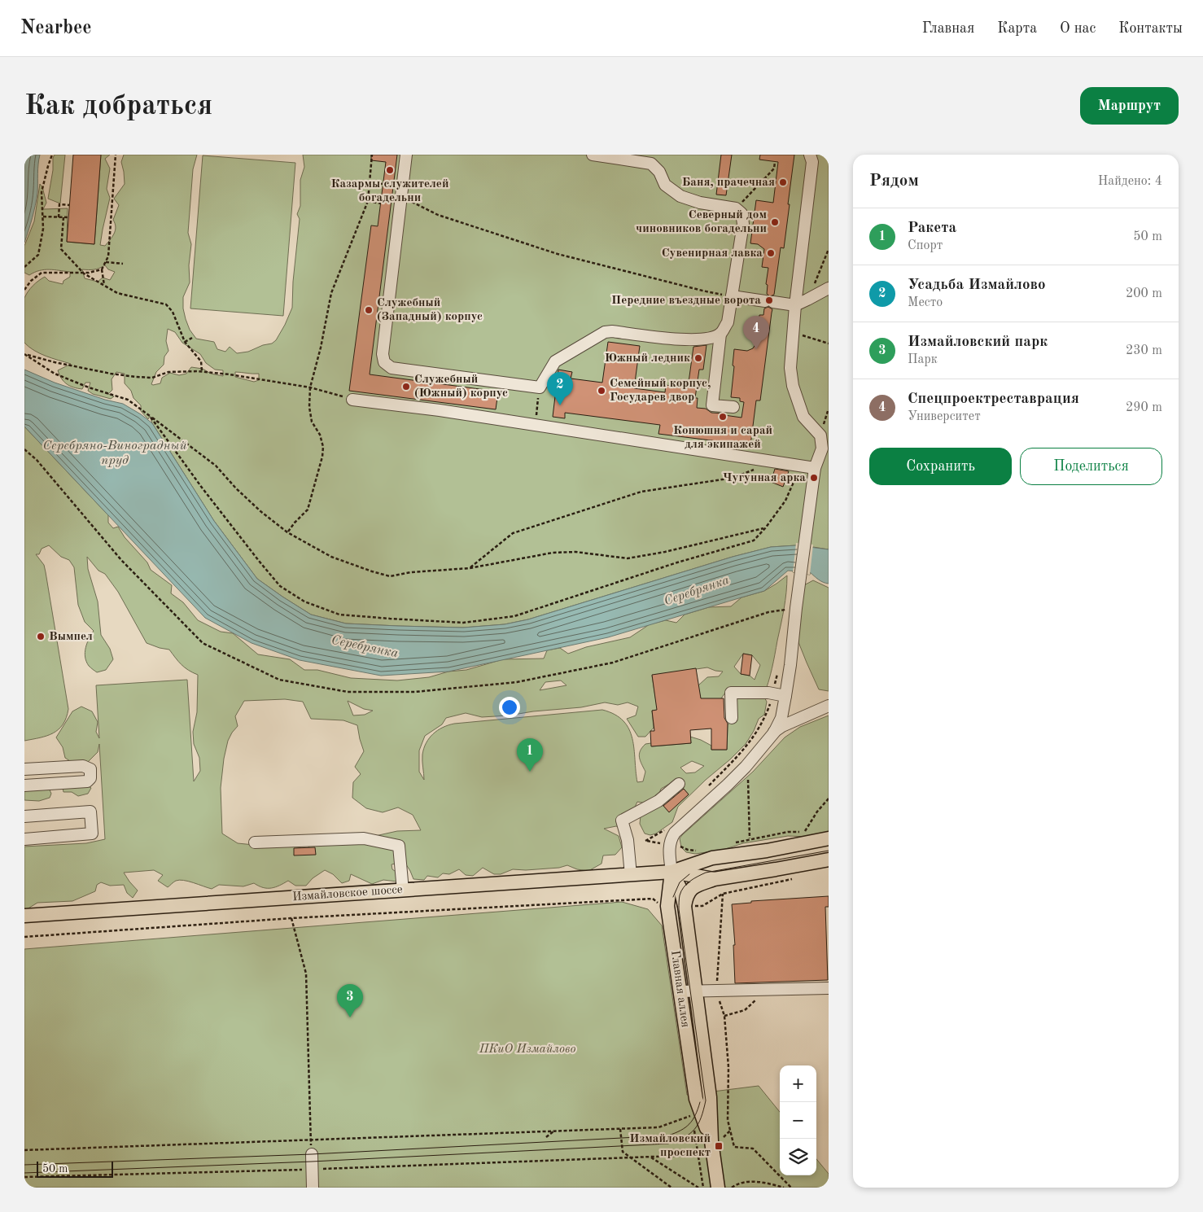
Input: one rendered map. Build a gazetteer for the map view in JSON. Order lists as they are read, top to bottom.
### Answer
{
  "streets": {
    "main road": ["Измайловское шоссе", "Главная аллея"]
  },
  "crossings": [
    ["Измайловское шоссе", "Главная аллея"]
  ],
  "water": ["Серебряно-Виноградный пруд", "Серебрянка"],
  "parks": ["ПКиО Измайлово"],
  "places": {
    "other": [
      "Казармы служителей богадельни",
      "Баня, прачечная",
      "Северный дом чиновников богадельни",
      "Сувенирная лавка",
      "Передние въездные ворота",
      "Служебный (Западный) корпус",
      "Южный ледник",
      "Служебный (Южный) корпус",
      "Семейный корпус, Государев двор",
      "Конюшня и сарай для экипажей",
      "Чугунная арка",
      "Вымпел"
    ],
    "transit": ["Измайловский проспект"]
  },
  "scale_bar": "50 m",
  "page": {
    "header": "Nearbee",
    "nav": [
      "Главная",
      "Карта",
      "О нас",
      "Контакты"
    ],
    "buttons": [
      "Маршрут",
      ["Сохранить", "Поделиться"]
    ],
    "title": "Как добраться",
    "heading": ["Рядом", "Найдено: 4"],
    "list": [
      {
        "mark": "1",
        "name": "Ракета",
        "note": "Спорт",
        "value": "50 m"
      },
      {
        "mark": "2",
        "name": "Усадьба Измайлово",
        "note": "Место",
        "value": "200 m"
      },
      {
        "mark": "3",
        "name": "Измайловский парк",
        "note": "Парк",
        "value": "230 m"
      },
      {
        "mark": "4",
        "name": "Спецпроектреставрация",
        "note": "Университет",
        "value": "290 m"
      }
    ],
    "pins": [
      "4",
      "2",
      "1",
      "3"
    ],
    "map_buttons": ["+", "−"],
    "scale": "50 m"
  }
}
